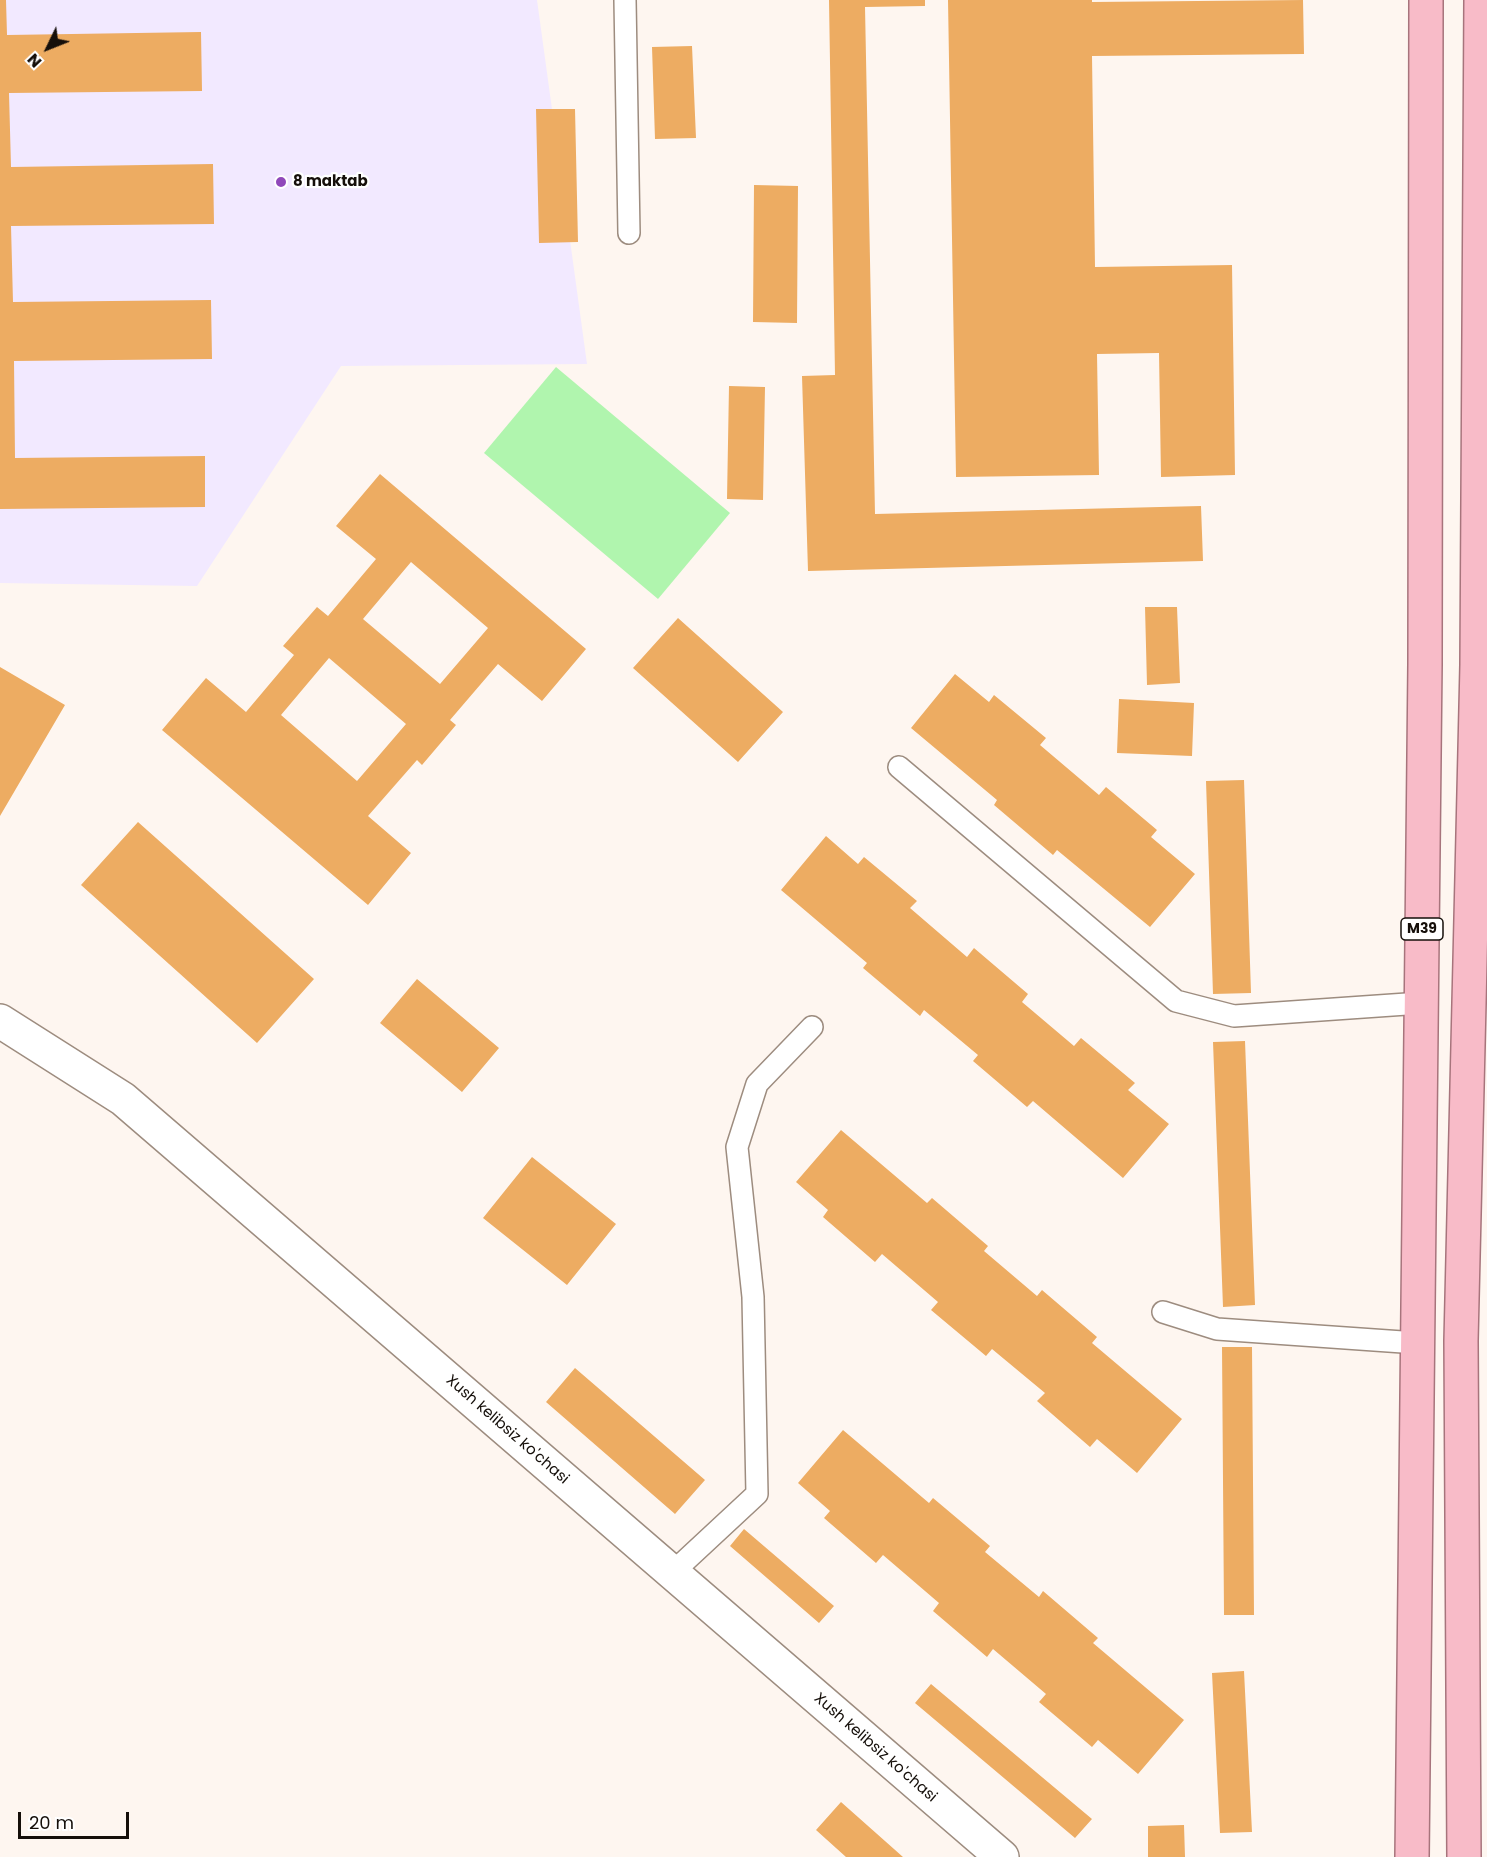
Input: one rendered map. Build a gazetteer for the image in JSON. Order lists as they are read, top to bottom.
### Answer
{
  "streets": {
    "highway": ["M39"],
    "street": ["Xush kelibsiz ko'chasi"]
  },
  "places": ["8 maktab"],
  "scale_bar": "20 m",
  "north": "bottom left"
}
